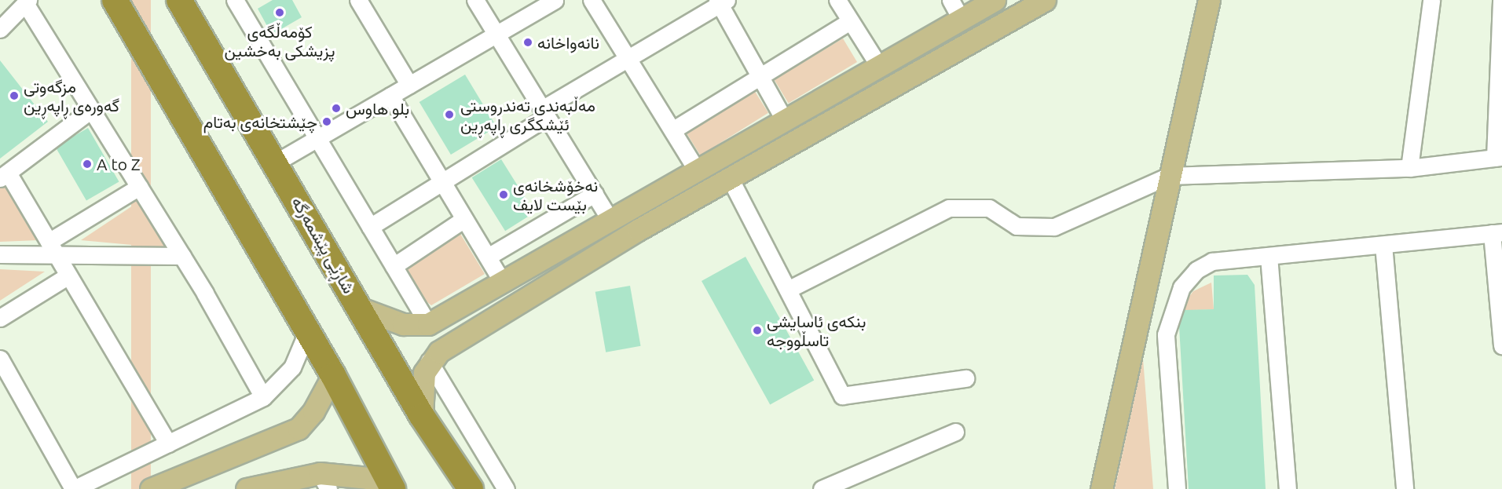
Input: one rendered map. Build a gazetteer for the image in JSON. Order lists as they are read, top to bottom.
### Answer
{
  "streets": {
    "highway": ["شاڕێی پێشمەرگە"]
  },
  "places": [
    "کۆمەڵگەی پزیشکی بەخشین",
    "نانەواخانە",
    "مزگەوتی گەورەی ڕاپەڕین",
    "بلو هاوس",
    "مەڵبەندی تەندروستی ئێشکگری ڕاپەڕین",
    "چێشتخانەی بەتام",
    "A to Z",
    "نەخۆشخانەی بێست لایف",
    "بنکەی ئاسایشی تاسڵووجە"
  ]
}
